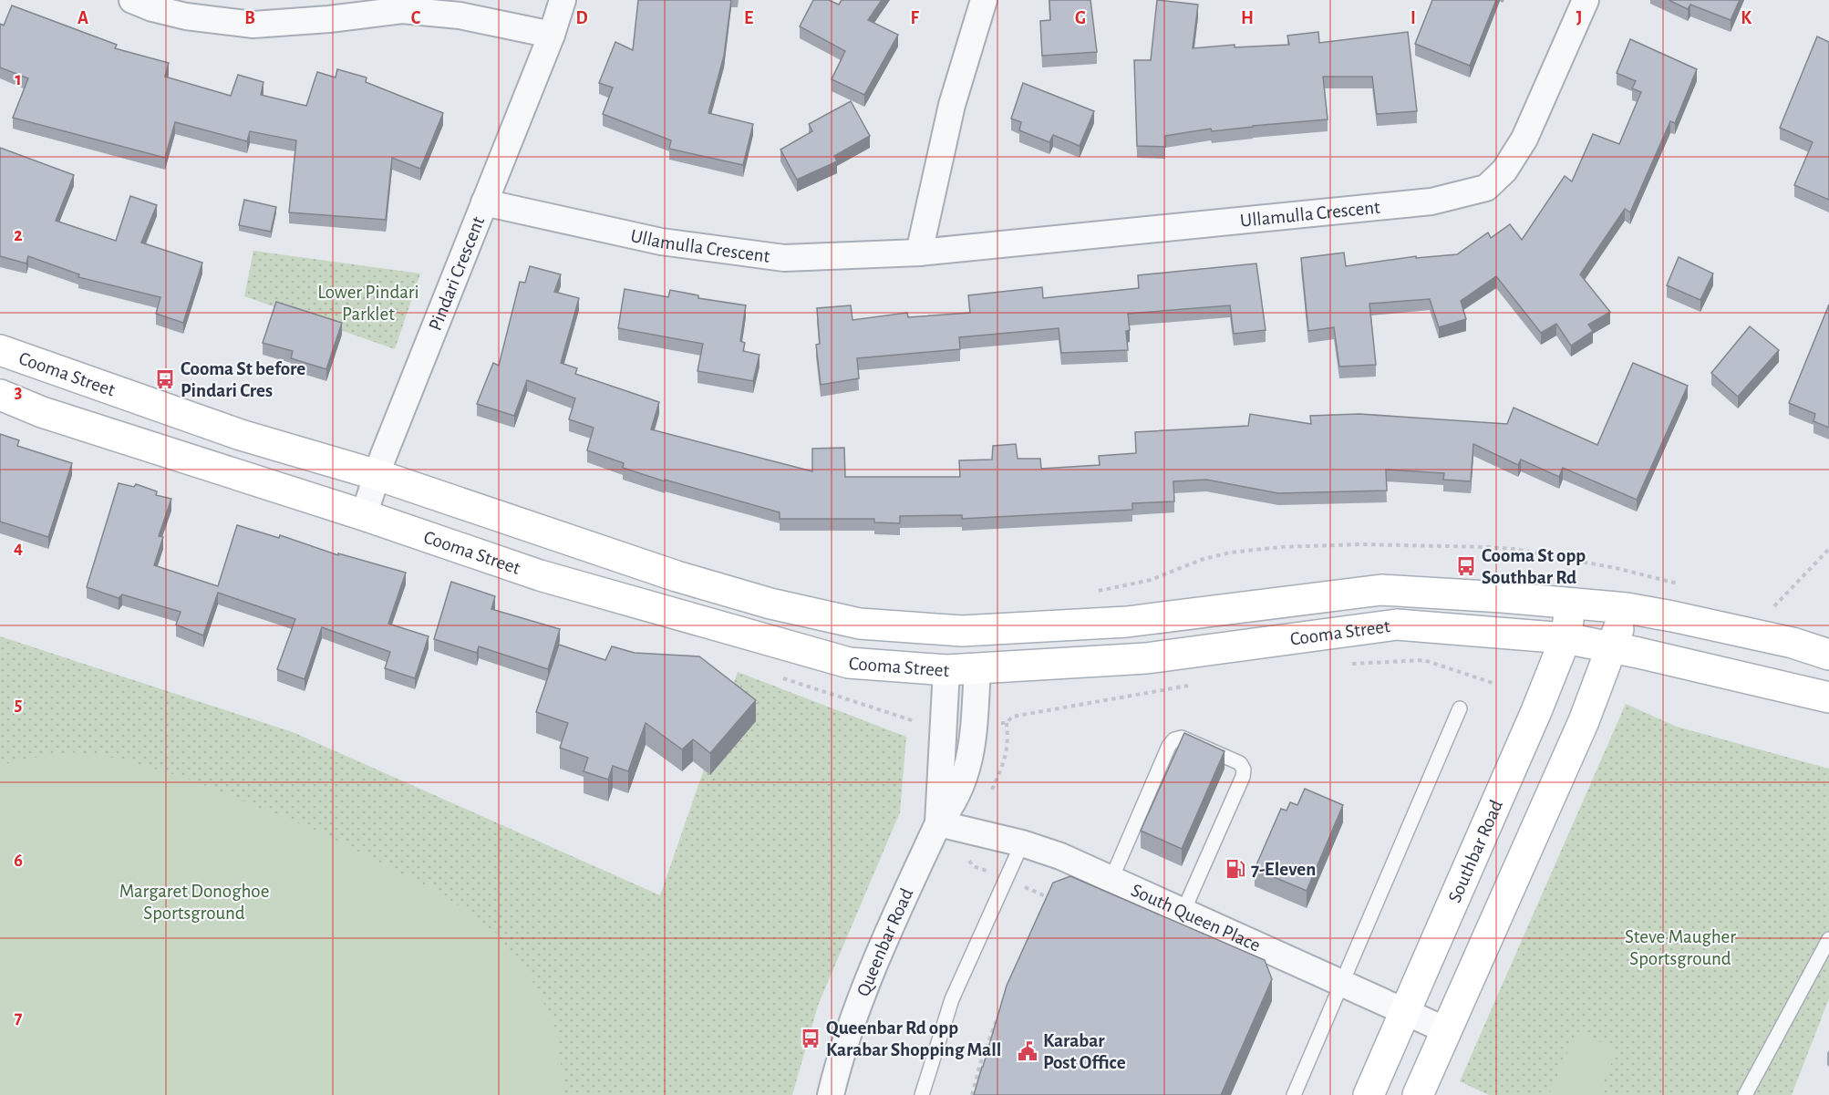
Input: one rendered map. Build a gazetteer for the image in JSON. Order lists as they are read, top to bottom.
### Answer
{
  "streets": {
    "main road": ["Cooma Street", "Southbar Road"],
    "street": [
      "Ullamulla Crescent",
      "Pindari Crescent",
      "South Queen Place",
      "Queenbar Road"
    ]
  },
  "crossings": [
    ["Ullamulla Crescent", "Pindari Crescent"],
    ["Pindari Crescent", "Cooma Street"],
    ["Cooma Street", "Southbar Road"],
    ["Cooma Street", "Queenbar Road"],
    ["Southbar Road", "South Queen Place"],
    ["South Queen Place", "Queenbar Road"]
  ],
  "parks": ["Lower Pindari Parklet", "Margaret Donoghoe Sportsground", "Steve Maugher Sportsground"],
  "places": {
    "bus stop": ["Cooma St before Pindari Cres", "Cooma St opp Southbar Rd", "Queenbar Rd opp Karabar Shopping Mall"],
    "fuel station": ["7-Eleven"],
    "public building": ["Karabar Post Office"]
  },
  "grid": {
    "columns": [
      "A",
      "B",
      "C",
      "D",
      "E",
      "F",
      "G",
      "H",
      "I",
      "J",
      "K"
    ],
    "rows": [
      "1",
      "2",
      "3",
      "4",
      "5",
      "6",
      "7"
    ]
  }
}
